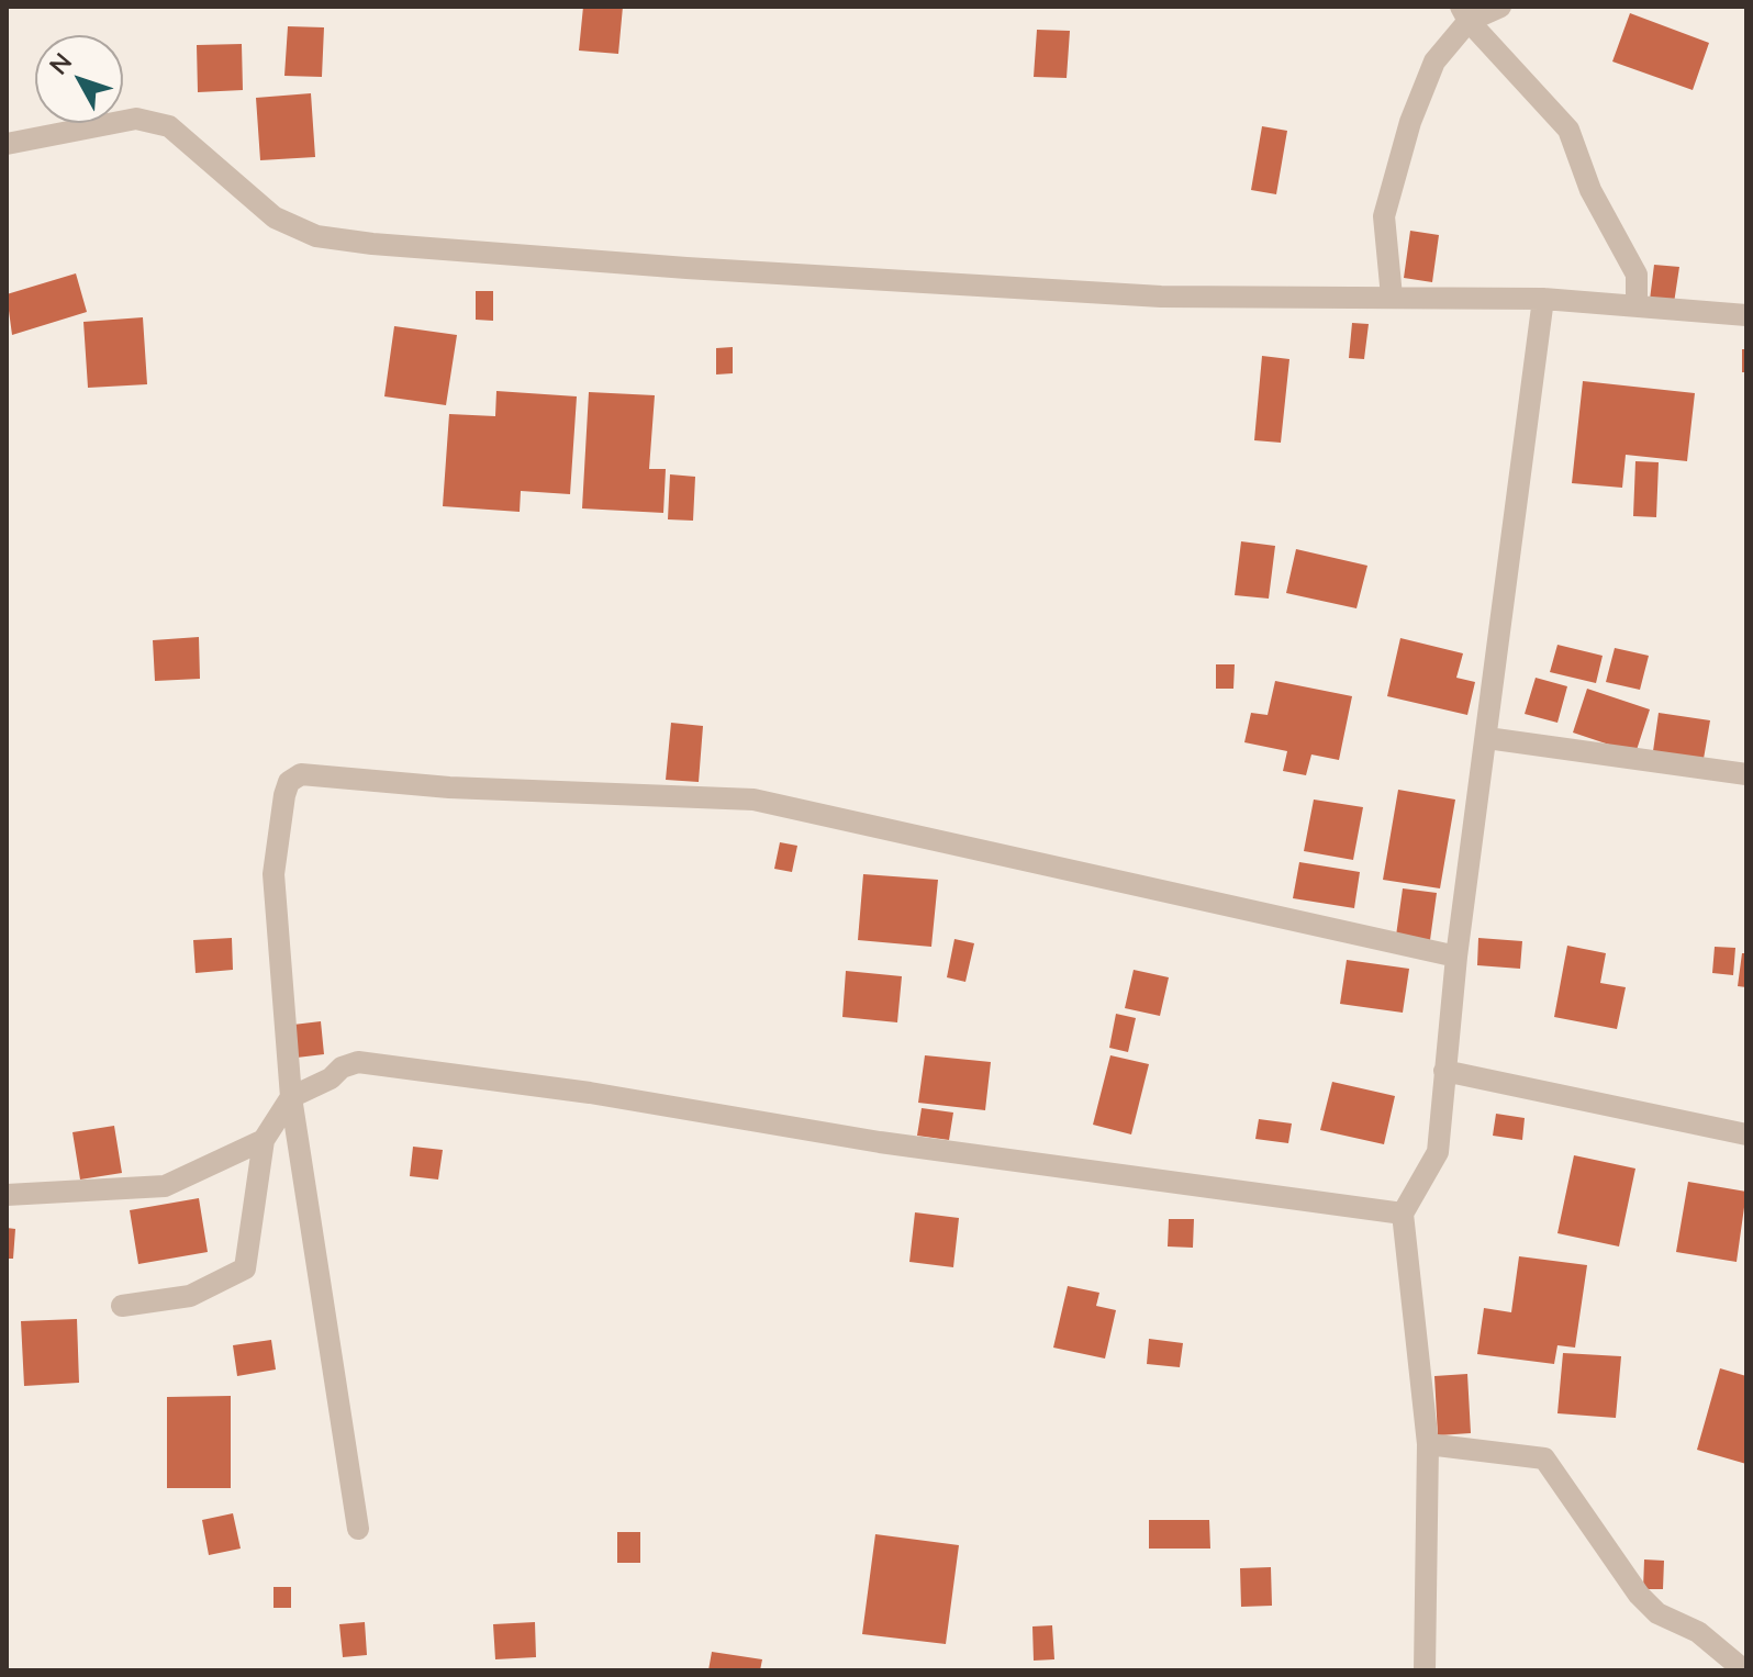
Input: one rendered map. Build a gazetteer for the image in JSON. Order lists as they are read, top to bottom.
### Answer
{
  "north": "top left"
}
